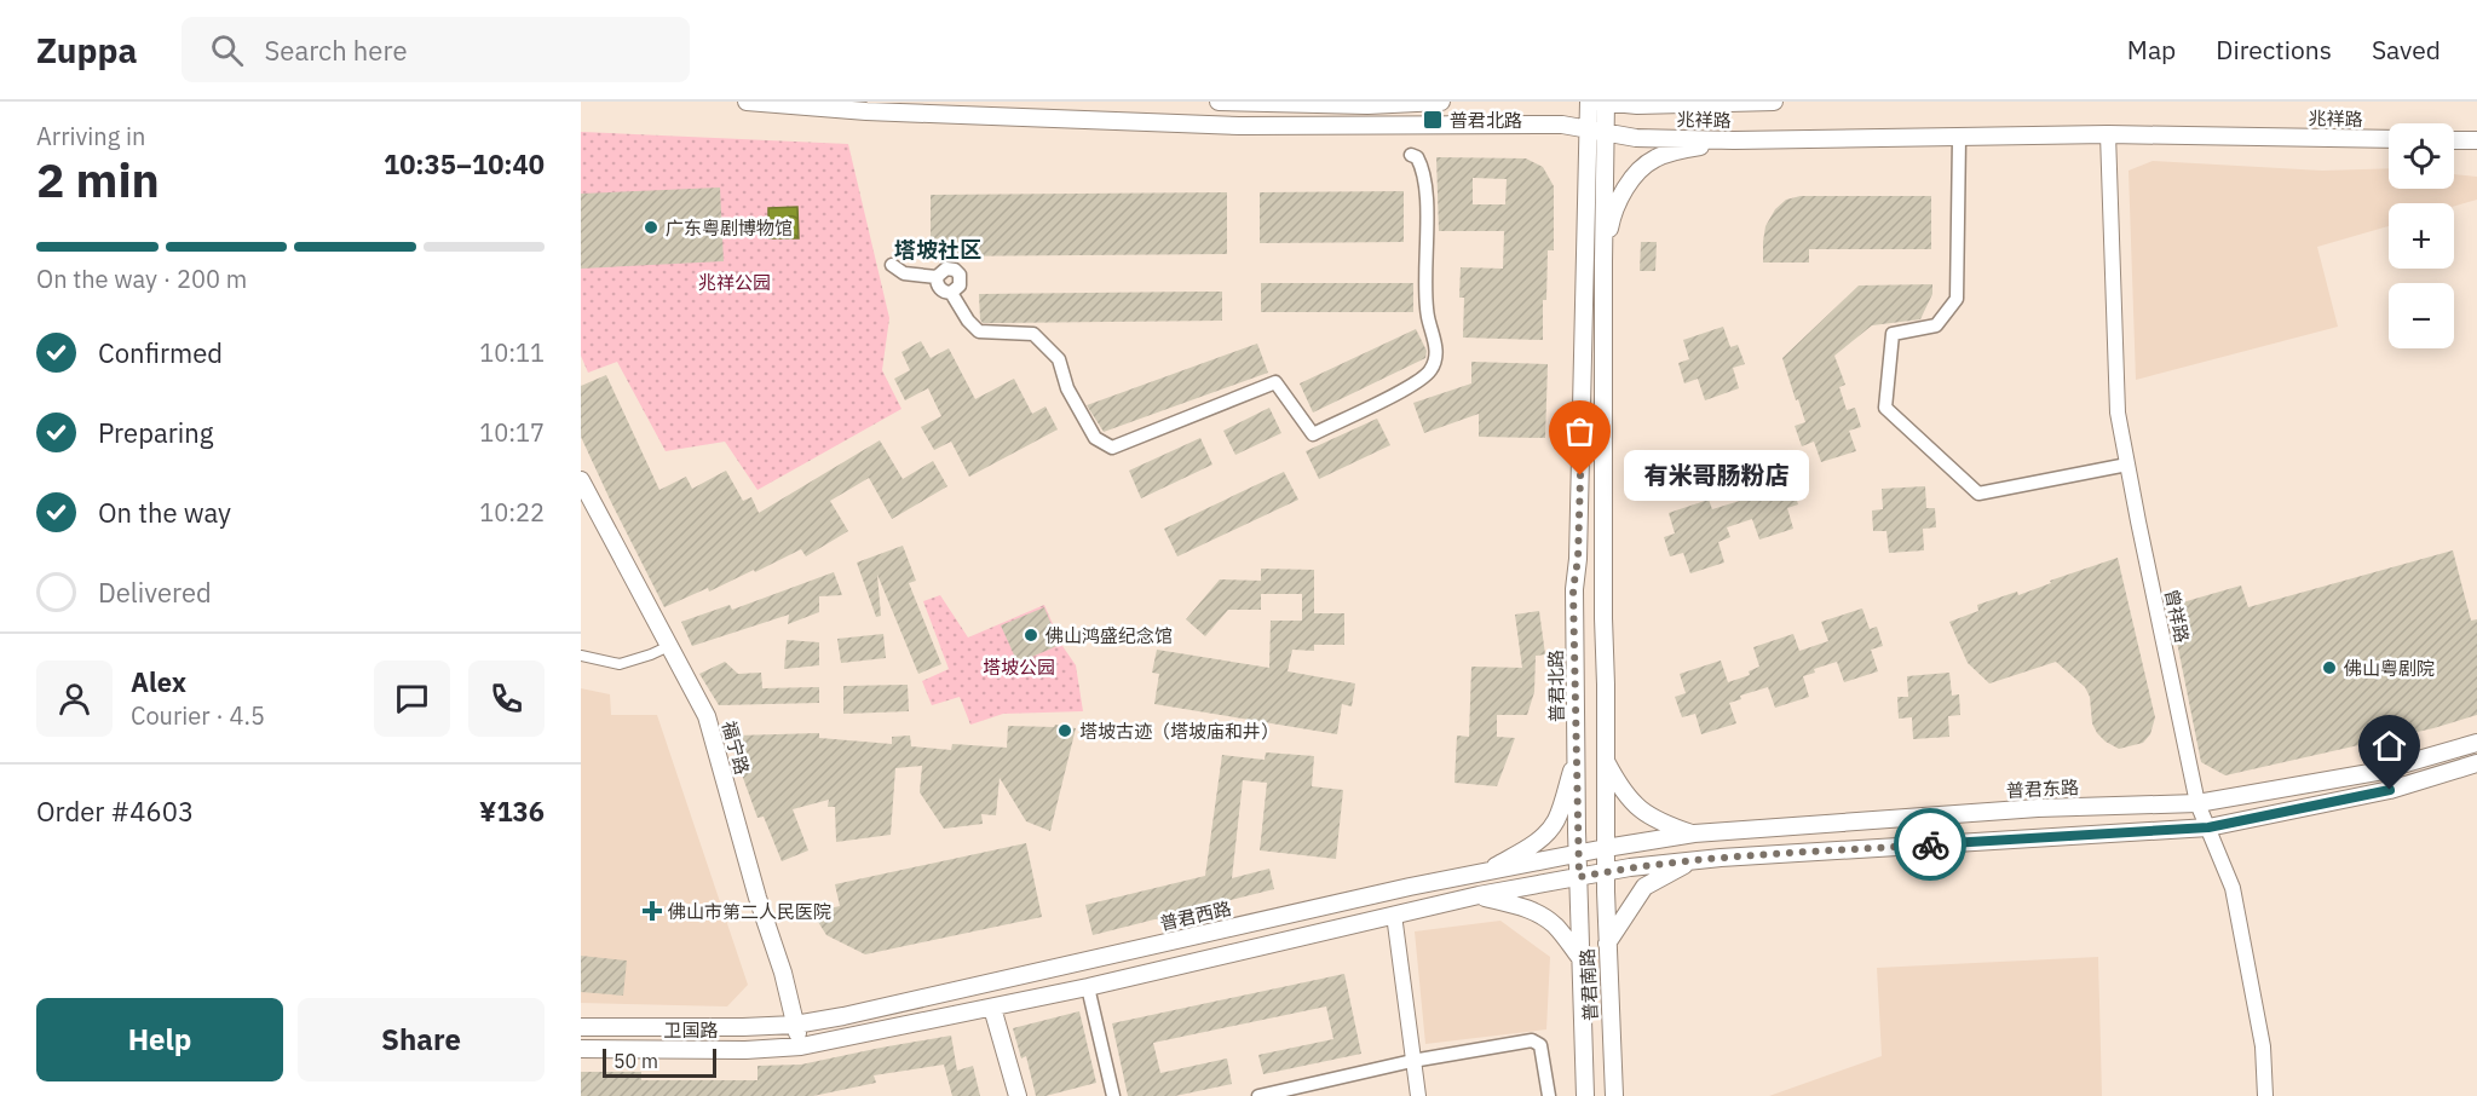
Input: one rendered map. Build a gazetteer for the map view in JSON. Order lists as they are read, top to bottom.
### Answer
{
  "streets": {
    "main road": [
      "兆祥路",
      "普君北路",
      "福宁路",
      "普君东路",
      "普君西路",
      "普君南路",
      "卫国路"
    ],
    "street": ["曾祥路"]
  },
  "crossings": [
    ["兆祥路", "曾祥路"],
    ["兆祥路", "普君北路"],
    ["曾祥路", "普君东路"],
    ["普君北路", "普君西路"],
    ["普君北路", "普君南路"],
    ["福宁路", "普君西路"],
    ["福宁路", "卫国路"],
    ["普君东路", "普君西路"],
    ["普君西路", "卫国路"]
  ],
  "districts": ["塔坡社区"],
  "parks": ["兆祥公园", "塔坡公园"],
  "places": {
    "transit": ["普君北路"],
    "other": [
      "广东粤剧博物馆",
      "有米哥肠粉店",
      "佛山鸿盛纪念馆",
      "佛山粤剧院",
      "塔坡古迹（塔坡庙和井）"
    ],
    "health": ["佛山市第二人民医院"]
  },
  "scale_bar": "50 m",
  "page": {
    "header": "Zuppa",
    "search": "Search here",
    "nav": ["Map", "Directions", "Saved"],
    "heading": ["2 min", "Arriving in", "10:35–10:40"],
    "panel": [
      "Alex",
      "Courier · 4.5",
      "Order #4603",
      "¥136"
    ],
    "map_buttons": ["+", "−"],
    "bar": "On the way · 200 m",
    "list": [
      ["Confirmed", "10:11"],
      ["Preparing", "10:17"],
      ["On the way", "10:22"],
      "Delivered"
    ],
    "bubble": "有米哥肠粉店",
    "buttons": ["Help", "Share"],
    "scale": "50 m"
  }
}
